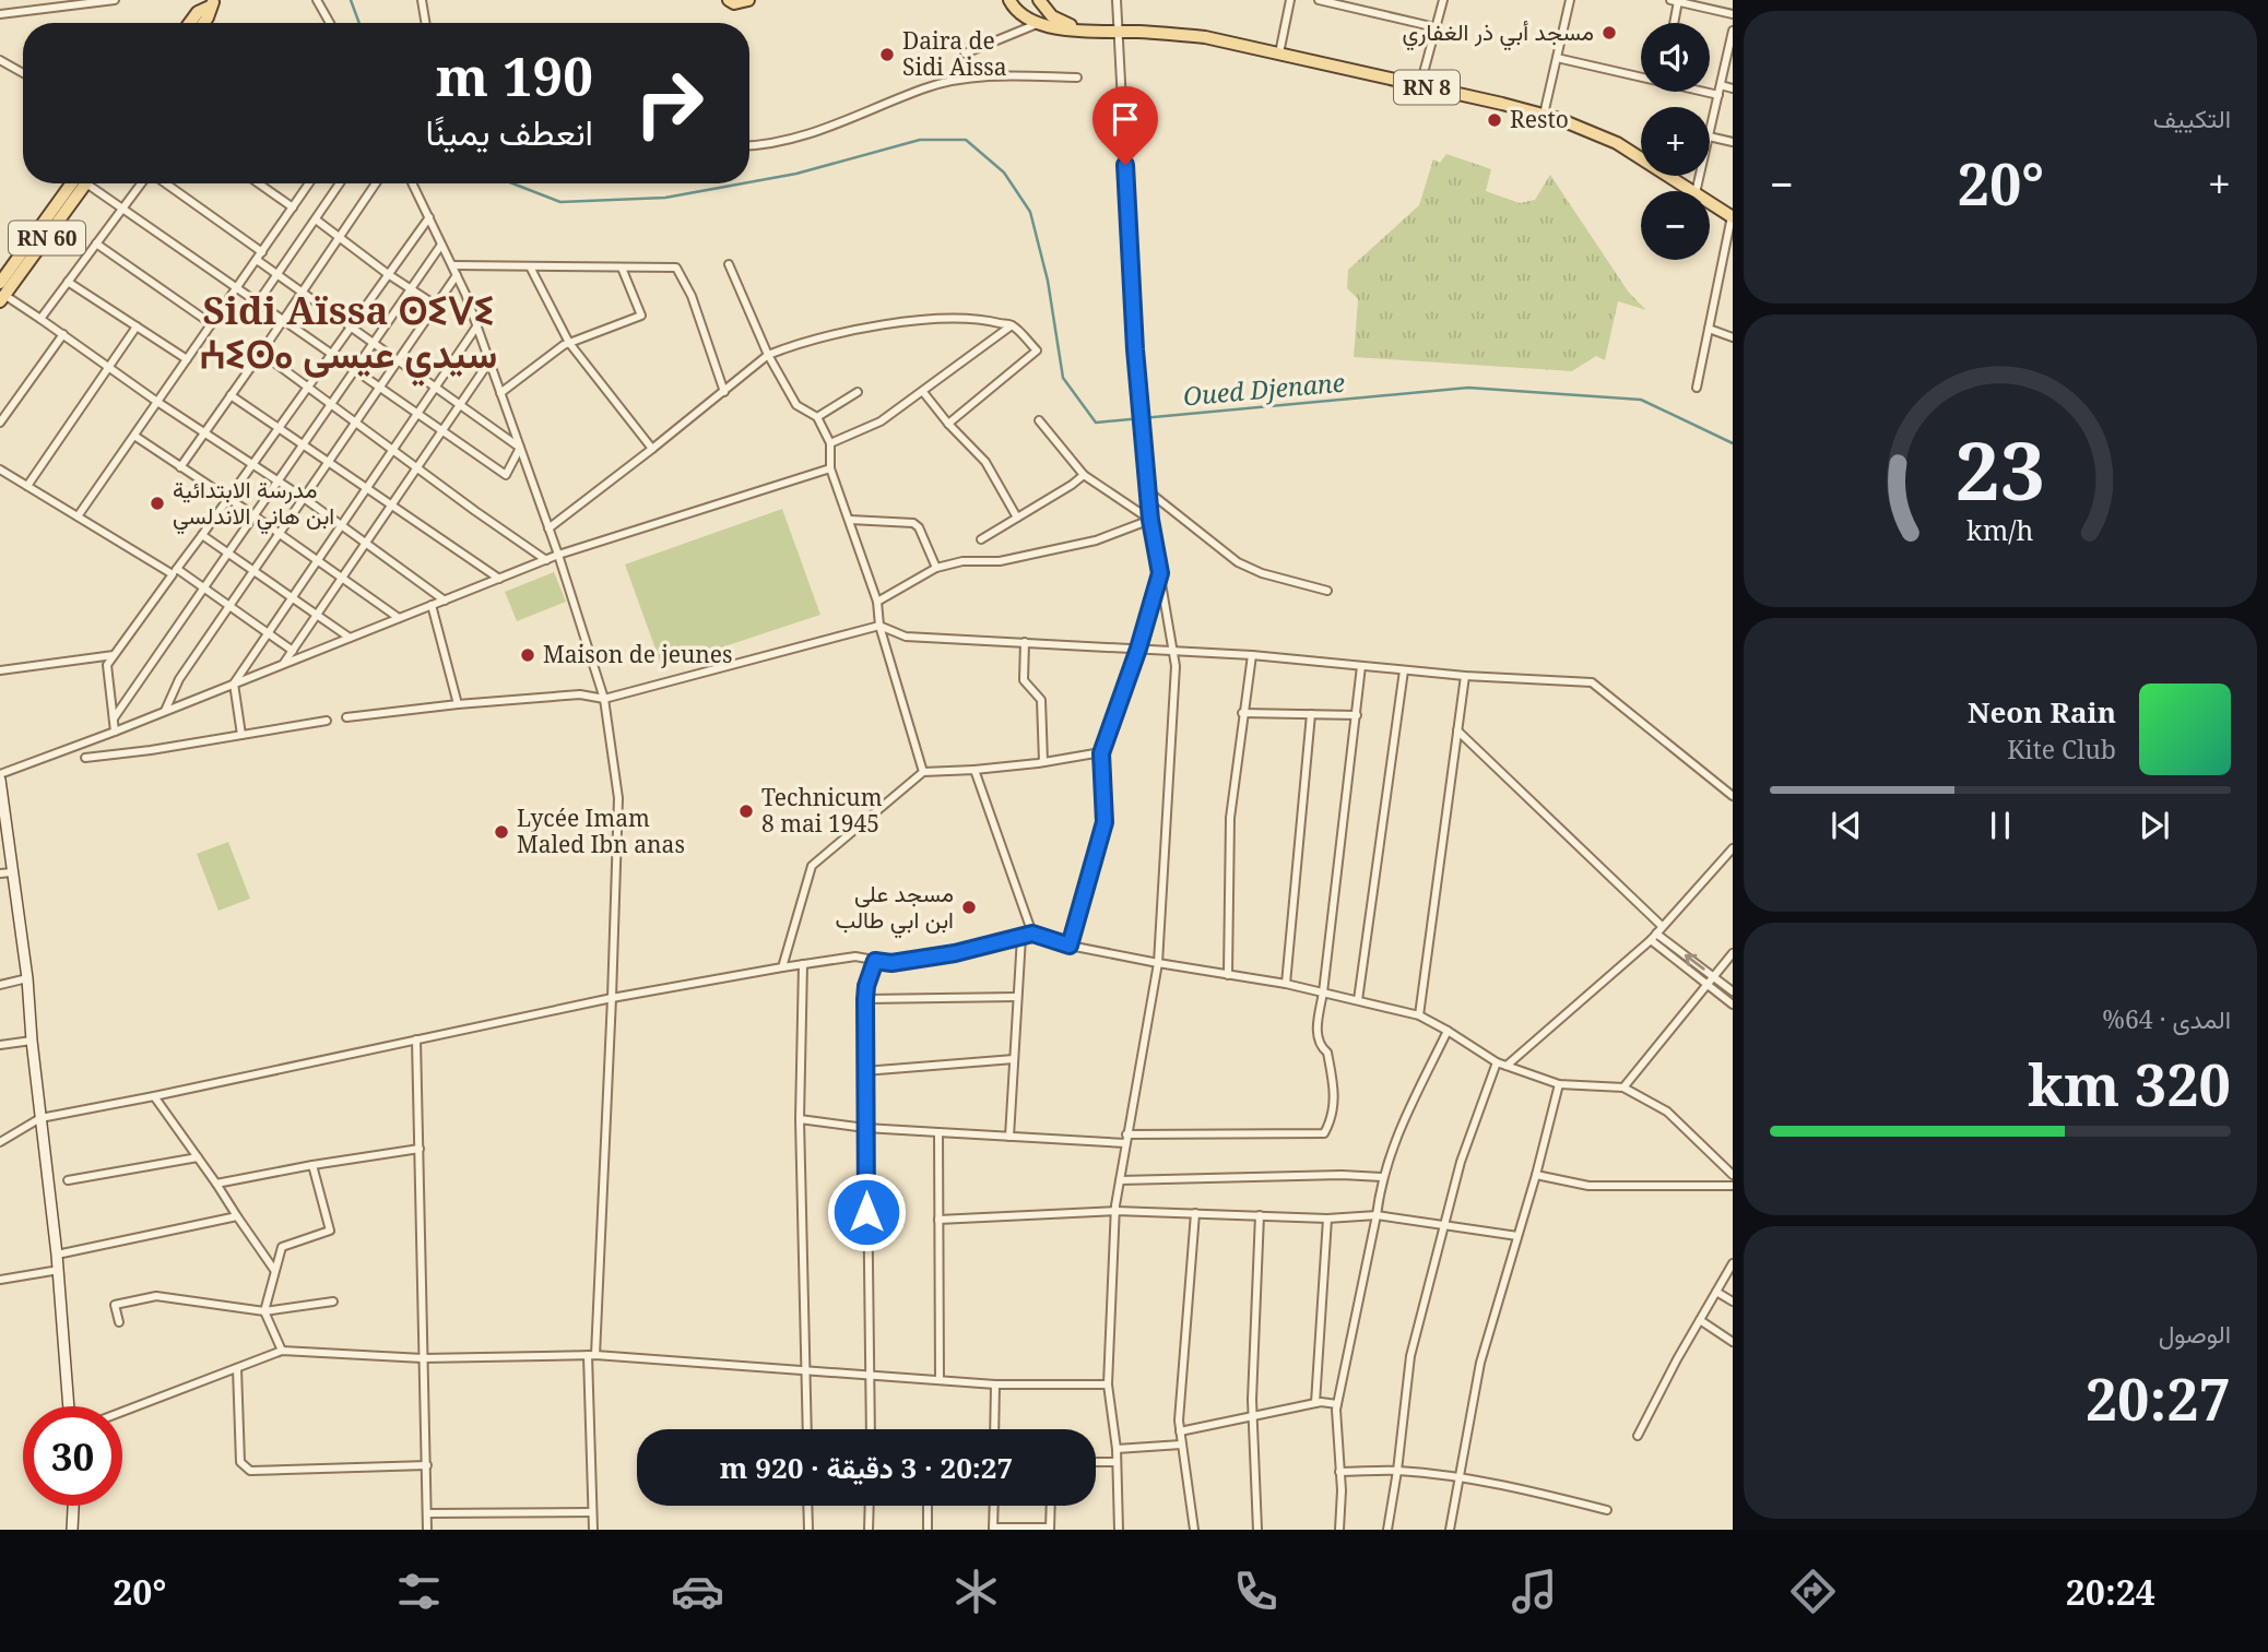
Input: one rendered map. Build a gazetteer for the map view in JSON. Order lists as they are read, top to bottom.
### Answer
{
  "streets": {
    "main road": ["RN 8", "RN 60"]
  },
  "districts": ["Sidi Aïssa ⵙⵉⴸⵉ ⵄⵉⵙⴰ سيدي عيسى"],
  "water": ["Oued Djenane"],
  "places": [
    "مسجد أبي ذر الغفاري",
    "Daira de Sidi Aissa",
    "Resto",
    "مدرسة الابتدائية ابن هاني الاندلسي",
    "Maison de jeunes",
    "Technicum 8 mai 1945",
    "Lycée Imam Maled Ibn anas",
    "مسجد علي ابن ابي طالب"
  ],
  "page": {
    "tile": [
      "التكييف",
      ["المدى · 64%", "320 km"],
      ["الوصول", "20:27"]
    ],
    "map_buttons": ["+", "−"],
    "turn": ["190 m", "انعطف يمينًا"],
    "heat": ["−", "20°", "+"],
    "song": ["Neon Rain", "Kite Club"],
    "limit": "30",
    "trip": "20:27 · 3 دقيقة · 920 m",
    "tabs": ["20:24", "20°"],
    "gauge": ["23", "km/h"]
  }
}
